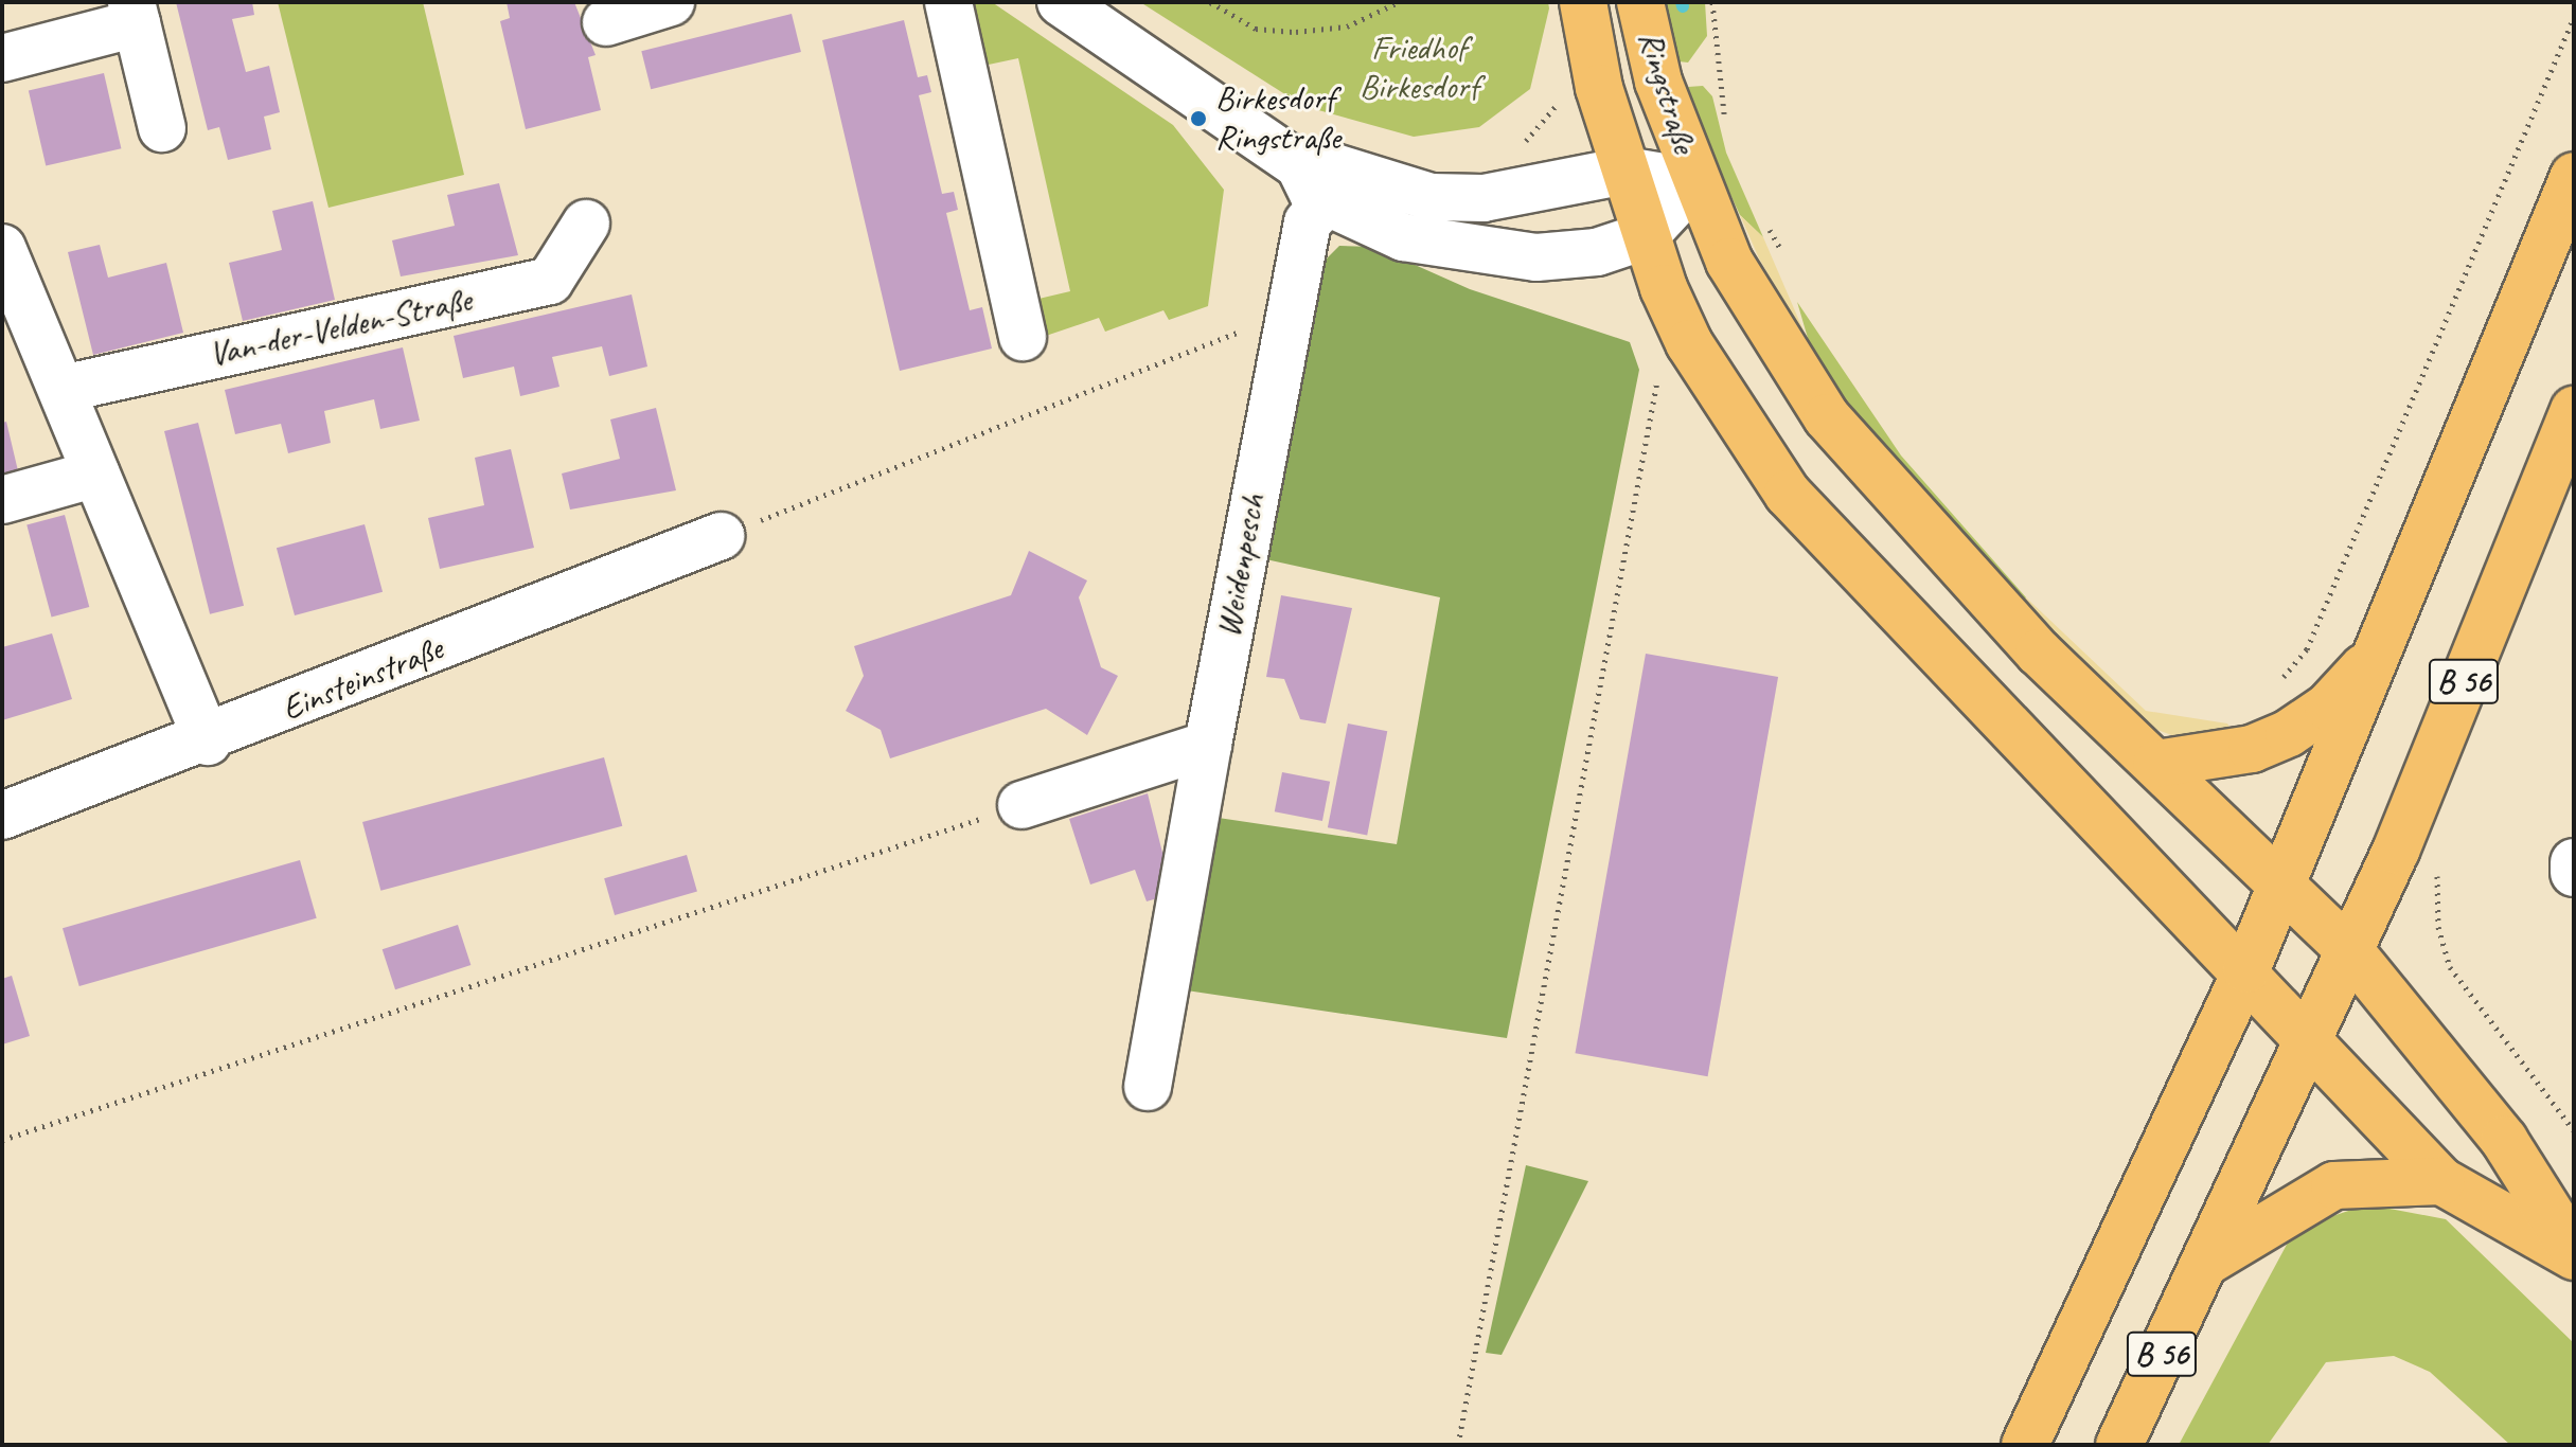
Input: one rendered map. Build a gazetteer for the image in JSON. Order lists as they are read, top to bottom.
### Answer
{
  "streets": {
    "main road": ["Ringstraße", "B 56"],
    "street": ["Van-der-Velden-Straße", "Weidenpesch", "Einsteinstraße"]
  },
  "crossings": [
    ["Ringstraße", "B 56"]
  ],
  "parks": ["Friedhof Birkesdorf"],
  "places": ["Birkesdorf Ringstraße"]
}
